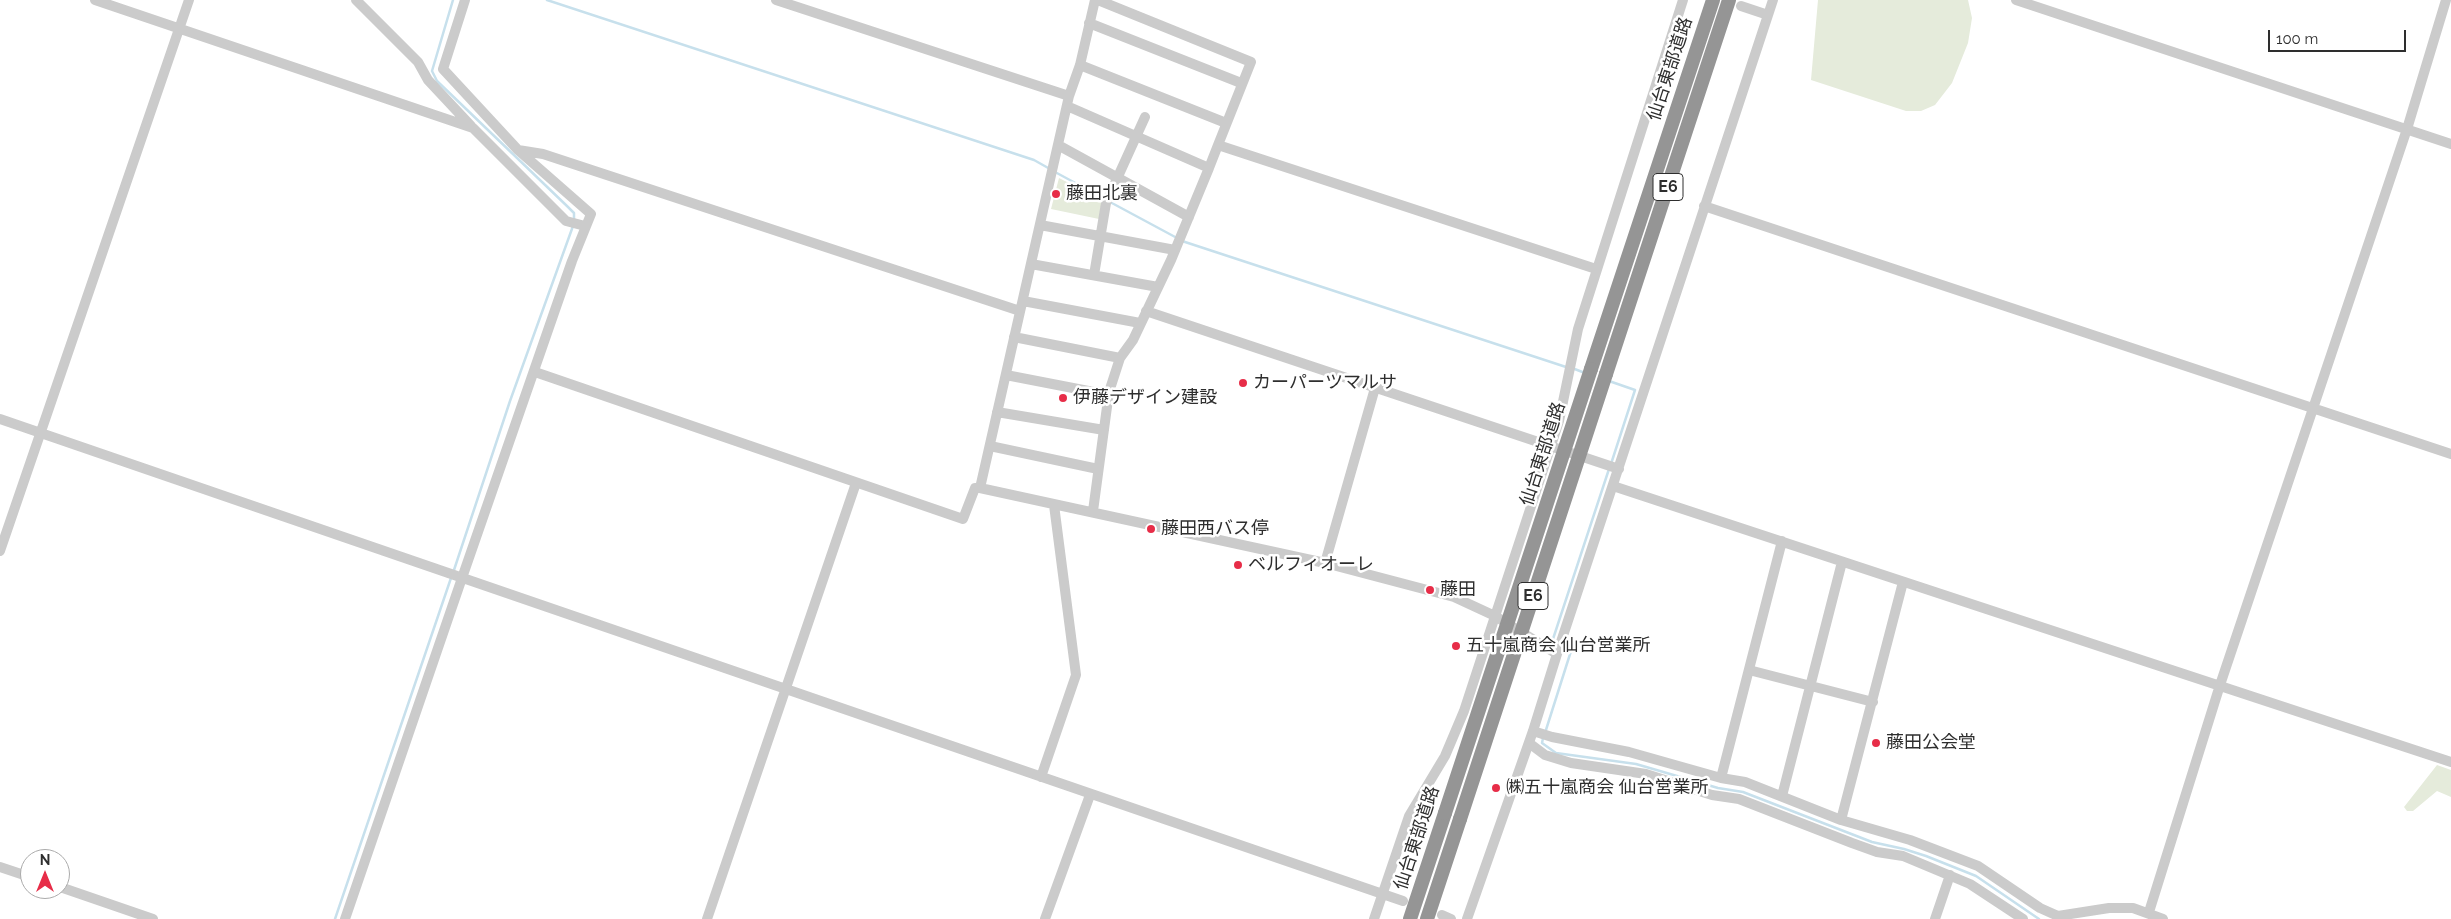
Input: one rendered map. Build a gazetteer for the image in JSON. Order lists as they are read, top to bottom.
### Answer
{
  "streets": {
    "highway": ["仙台東部道路", "E6"]
  },
  "places": [
    "藤田北裏",
    "カーパーツマルサ",
    "伊藤デザイン建設",
    "藤田西バス停",
    "ベルフィオーレ",
    "藤田",
    "五十嵐商会 仙台営業所",
    "藤田公会堂",
    "㈱五十嵐商会 仙台営業所"
  ],
  "scale_bar": "100 m",
  "north": "top"
}
